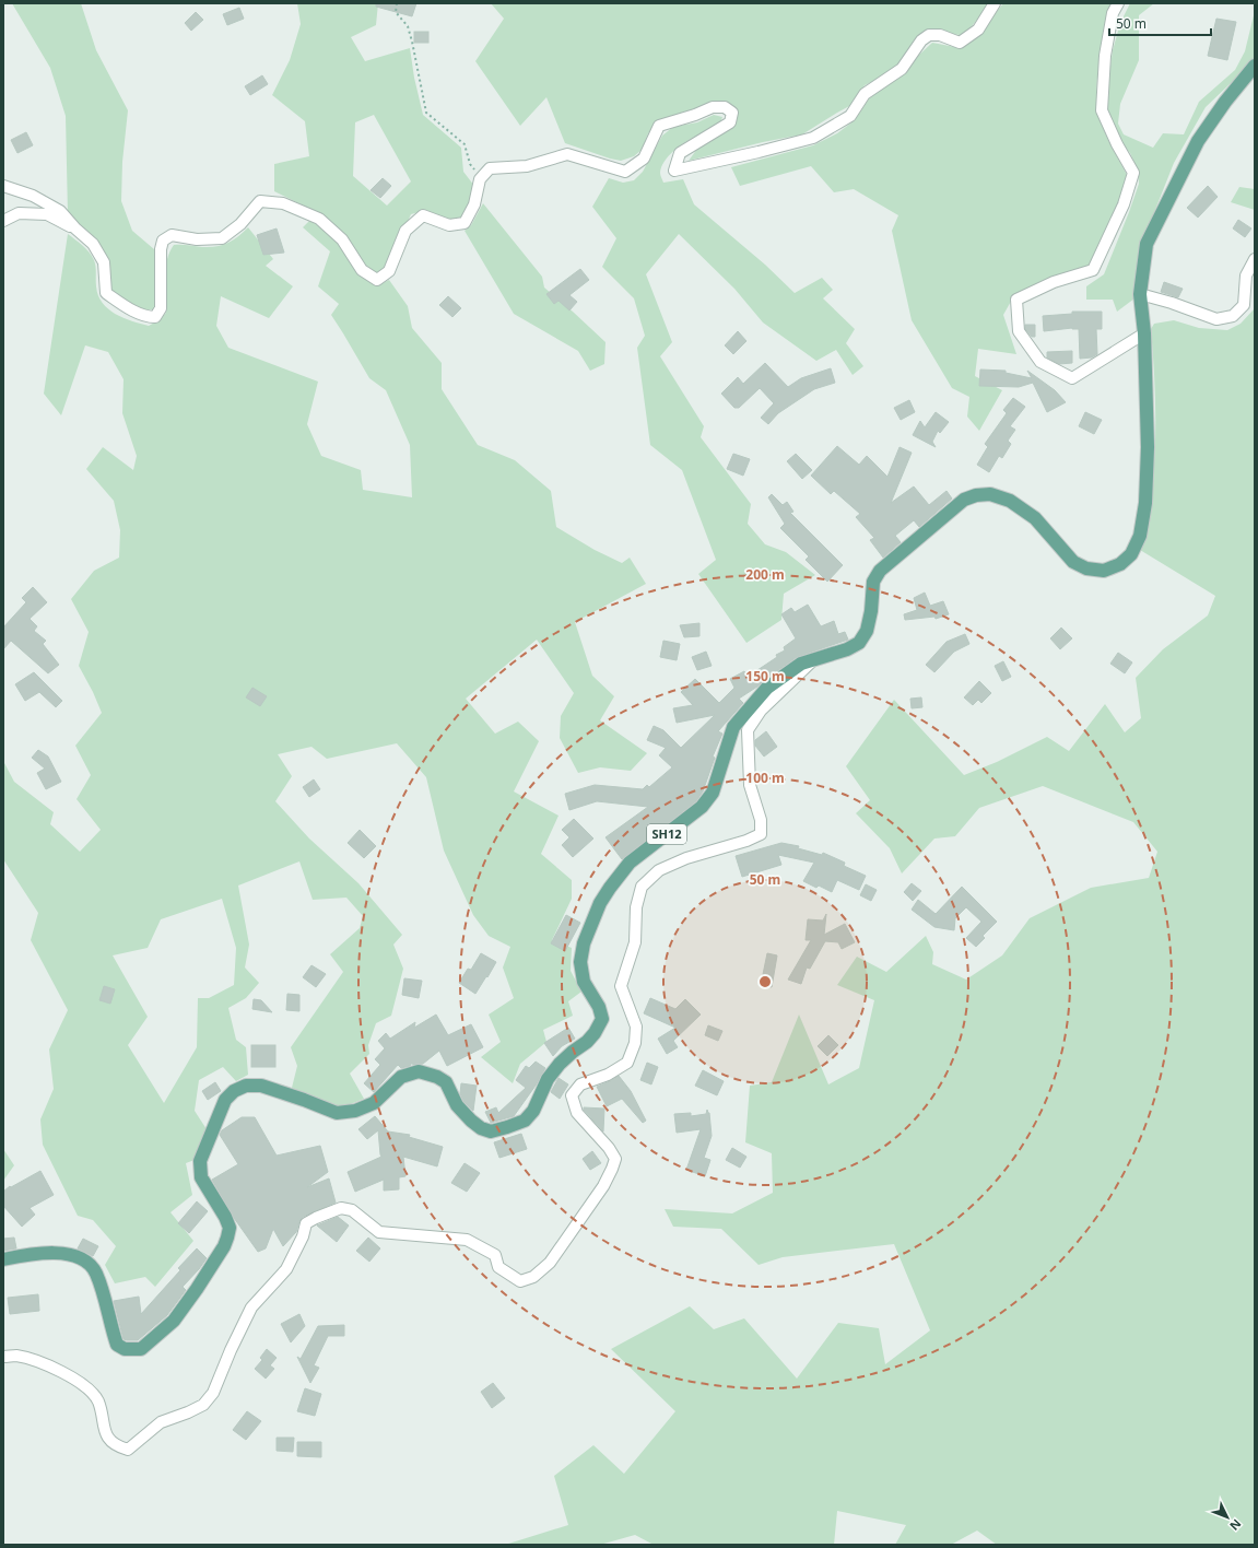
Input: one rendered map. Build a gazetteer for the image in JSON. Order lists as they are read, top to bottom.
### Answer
{
  "streets": {
    "main road": ["SH12"]
  },
  "scale_bar": "50 m",
  "north": "bottom right",
  "rings": [
    "200 m",
    "150 m",
    "100 m",
    "50 m"
  ]
}
